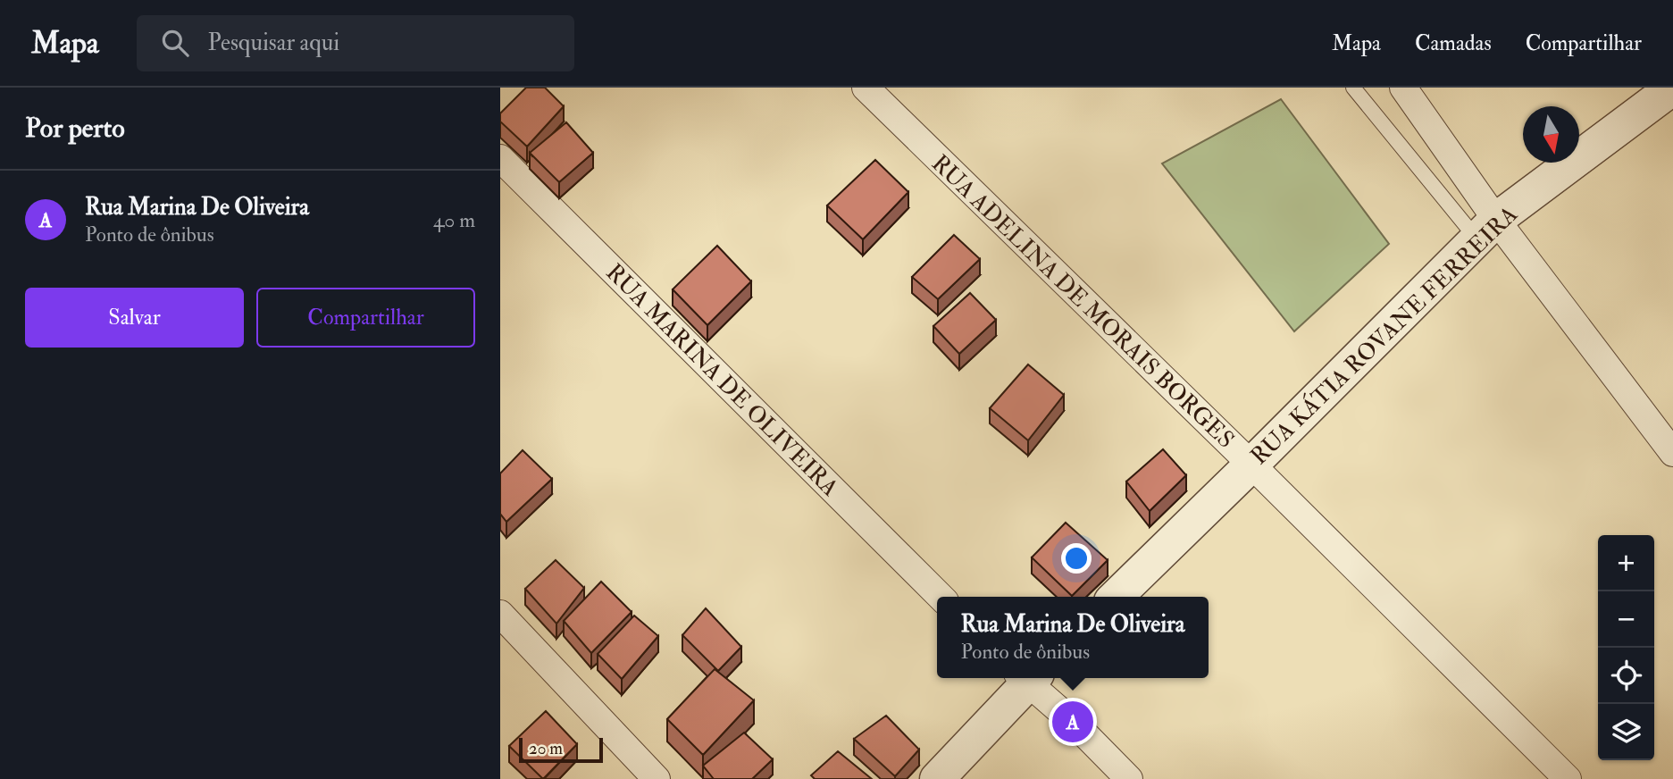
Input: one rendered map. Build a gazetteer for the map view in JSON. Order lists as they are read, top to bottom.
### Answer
{
  "streets": {
    "street": ["RUA ADELINA DE MORAIS BORGES", "RUA KÁTIA ROVANE FERREIRA", "RUA MARINA DE OLIVEIRA"]
  },
  "crossings": [
    ["RUA ADELINA DE MORAIS BORGES", "RUA KÁTIA ROVANE FERREIRA"]
  ],
  "scale_bar": "20 m",
  "north": "bottom",
  "page": {
    "header": "Mapa",
    "search": "Pesquisar aqui",
    "nav": ["Mapa", "Camadas", "Compartilhar"],
    "heading": "Por perto",
    "list": [
      {
        "mark": "A",
        "name": "Rua Marina De Oliveira",
        "note": "Ponto de ônibus",
        "value": "40 m"
      }
    ],
    "buttons": ["Salvar", "Compartilhar"],
    "map_buttons": ["+", "−"],
    "popup": ["Rua Marina De Oliveira", "Ponto de ônibus"],
    "pins": "A",
    "scale": "20 m"
  }
}
